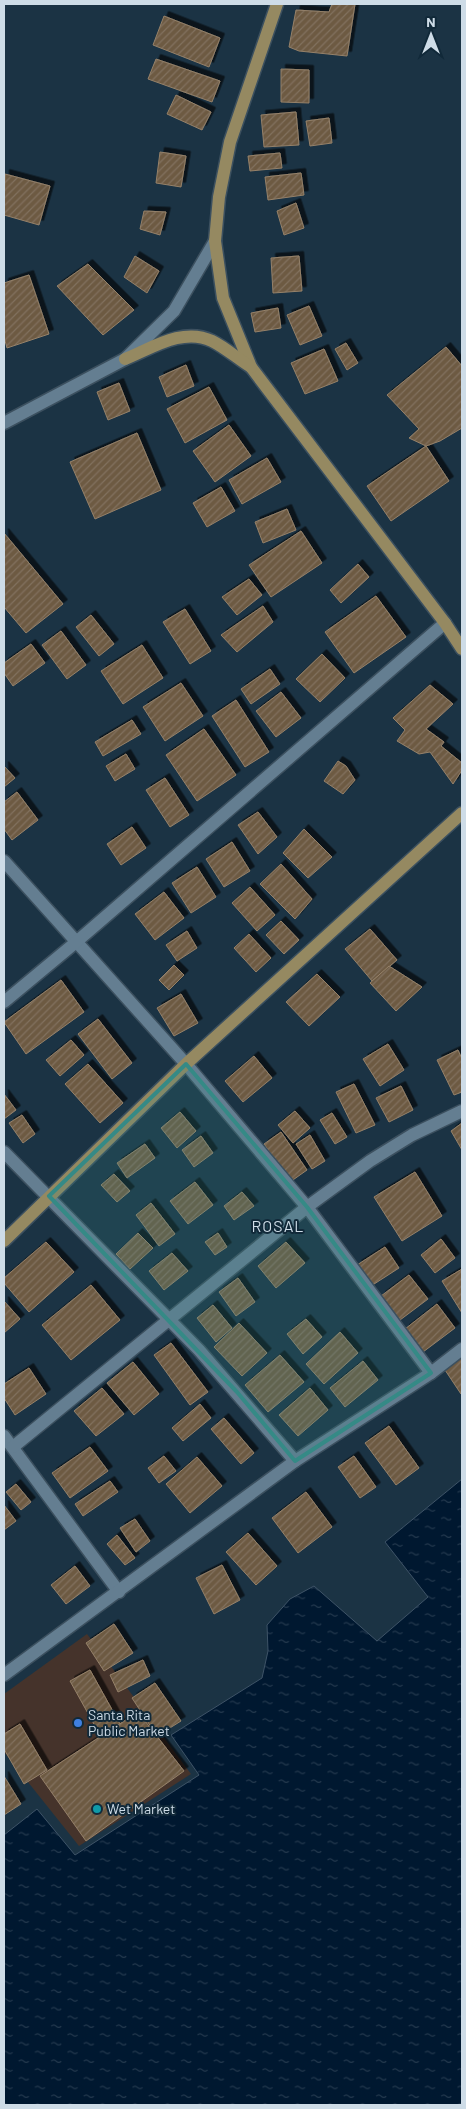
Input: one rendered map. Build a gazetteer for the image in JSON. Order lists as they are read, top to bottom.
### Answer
{
  "districts": ["ROSAL"],
  "places": ["Santa Rita Public Market", "Wet Market"],
  "north": "top"
}
